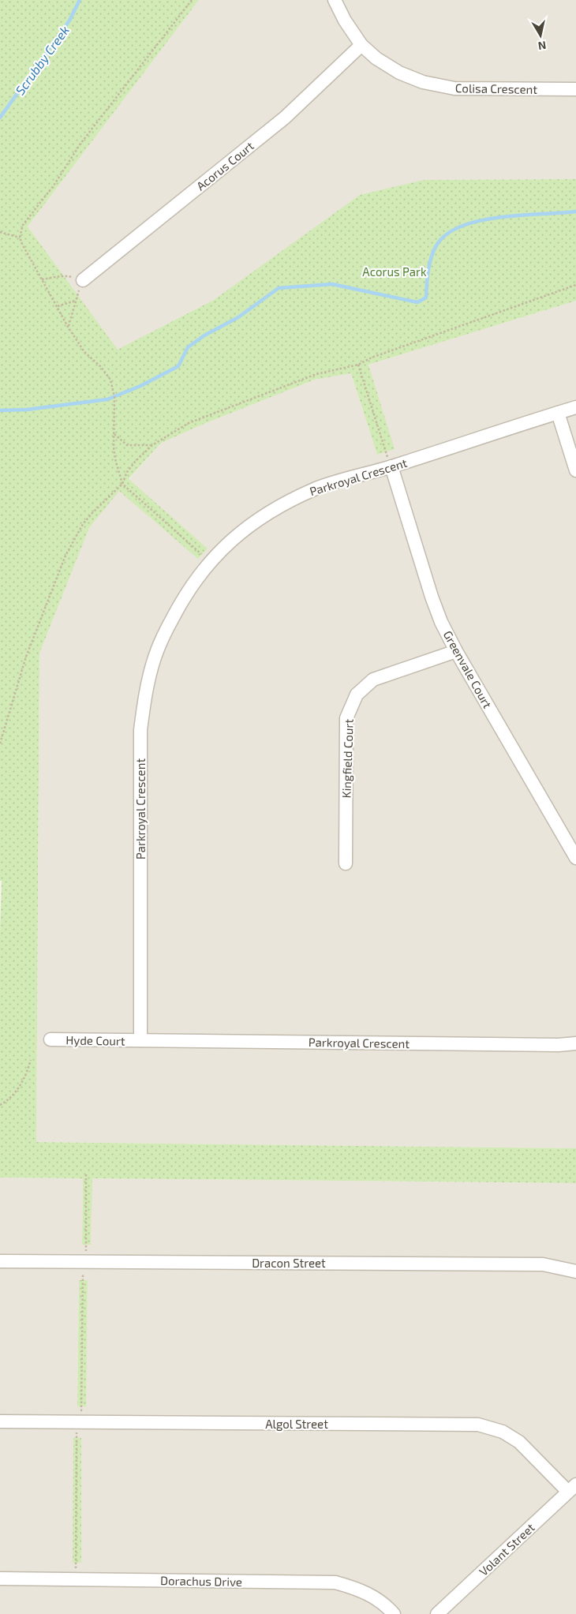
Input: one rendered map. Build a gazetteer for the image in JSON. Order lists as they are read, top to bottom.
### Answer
{
  "streets": {
    "street": [
      "Colisa Crescent",
      "Acorus Court",
      "Parkroyal Crescent",
      "Greenvale Court",
      "Kingfield Court",
      "Hyde Court",
      "Dracon Street",
      "Algol Street",
      "Volant Street",
      "Dorachus Drive"
    ]
  },
  "crossings": [
    ["Colisa Crescent", "Acorus Court"],
    ["Parkroyal Crescent", "Greenvale Court"],
    ["Parkroyal Crescent", "Hyde Court"],
    ["Greenvale Court", "Kingfield Court"],
    ["Algol Street", "Volant Street"]
  ],
  "water": ["Scrubby Creek"],
  "parks": ["Acorus Park"],
  "north": "bottom"
}
